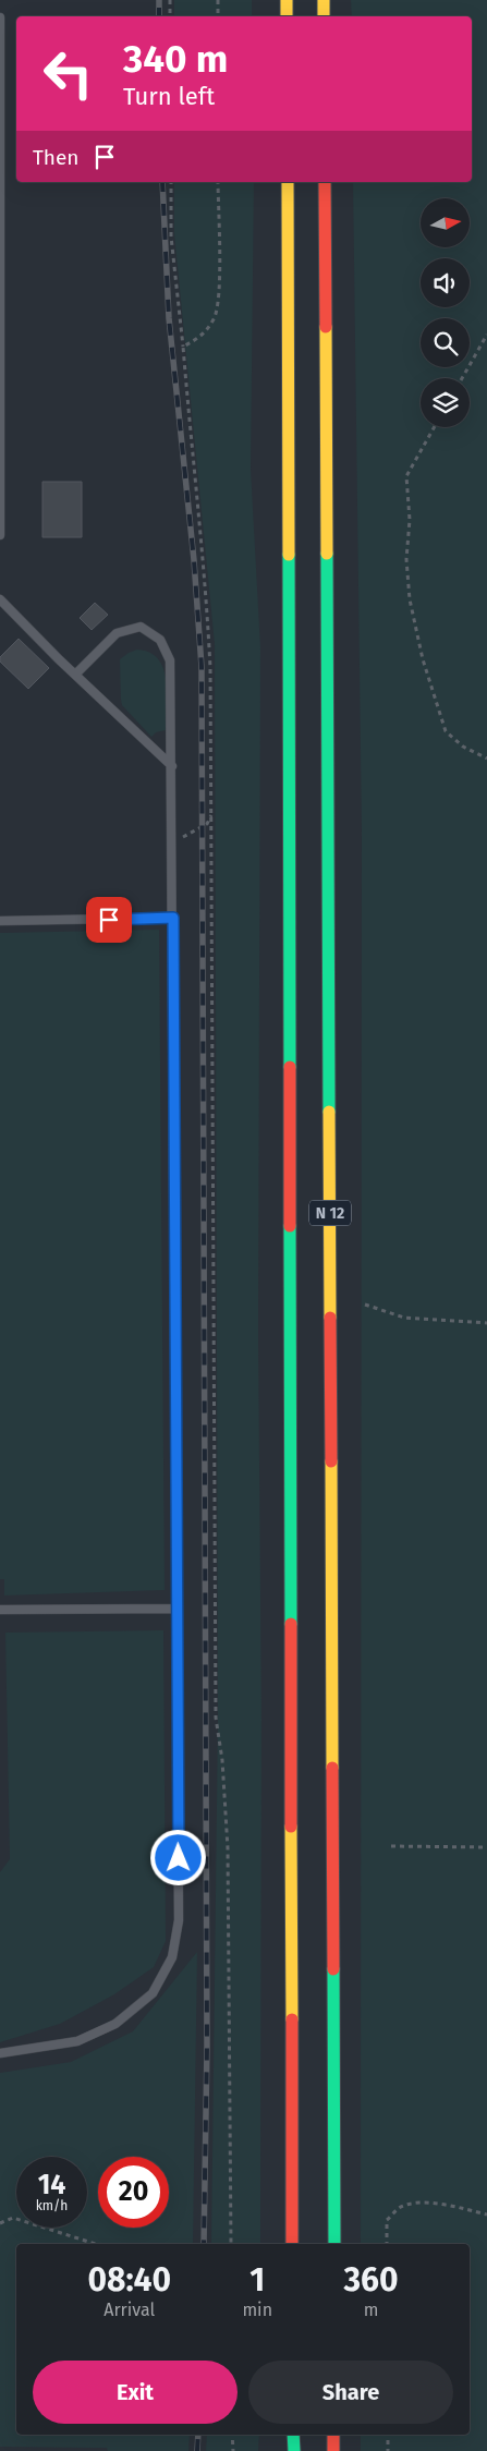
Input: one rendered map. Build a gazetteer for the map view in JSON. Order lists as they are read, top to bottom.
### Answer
{
  "streets": {
    "highway": ["N 12"]
  },
  "north": "right",
  "page": {
    "turn": ["340 m", "Turn left"],
    "then": "Then",
    "speed": "14 km/h",
    "limit": "20",
    "eta": [
      "08:40",
      "Arrival",
      "1",
      "min",
      "360",
      "m"
    ],
    "buttons": ["Exit", "Share"]
  }
}
